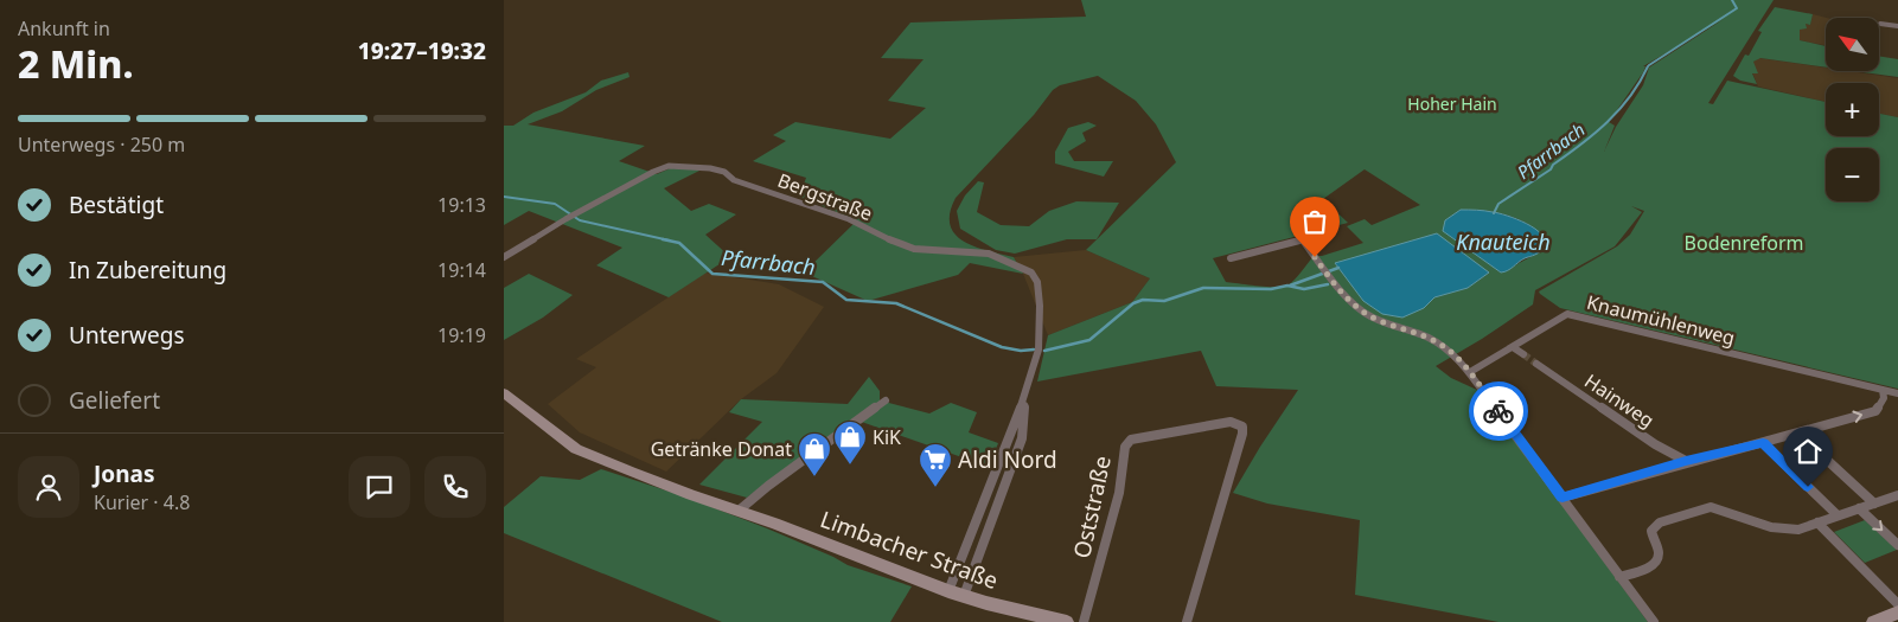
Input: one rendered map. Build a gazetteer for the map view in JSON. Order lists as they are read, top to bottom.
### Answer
{
  "streets": {
    "street": [
      "Bergstraße",
      "Knaumühlenweg",
      "Hainweg",
      "Oststraße",
      "Limbacher Straße"
    ]
  },
  "crossings": [
    ["Bergstraße", "Limbacher Straße"]
  ],
  "water": ["Pfarrbach", "Knauteich"],
  "parks": ["Hoher Hain", "Bodenreform"],
  "places": {
    "shop": ["KiK", "Getränke Donat"],
    "supermarket": ["Aldi Nord"]
  },
  "north": "top left",
  "page": {
    "heading": ["2 Min.", "Ankunft in", "19:27–19:32"],
    "panel": ["Jonas", "Kurier · 4.8"],
    "map_buttons": ["+", "−"],
    "bar": "Unterwegs · 250 m",
    "list": [
      ["Bestätigt", "19:13"],
      ["In Zubereitung", "19:14"],
      ["Unterwegs", "19:19"],
      "Geliefert"
    ]
  }
}
